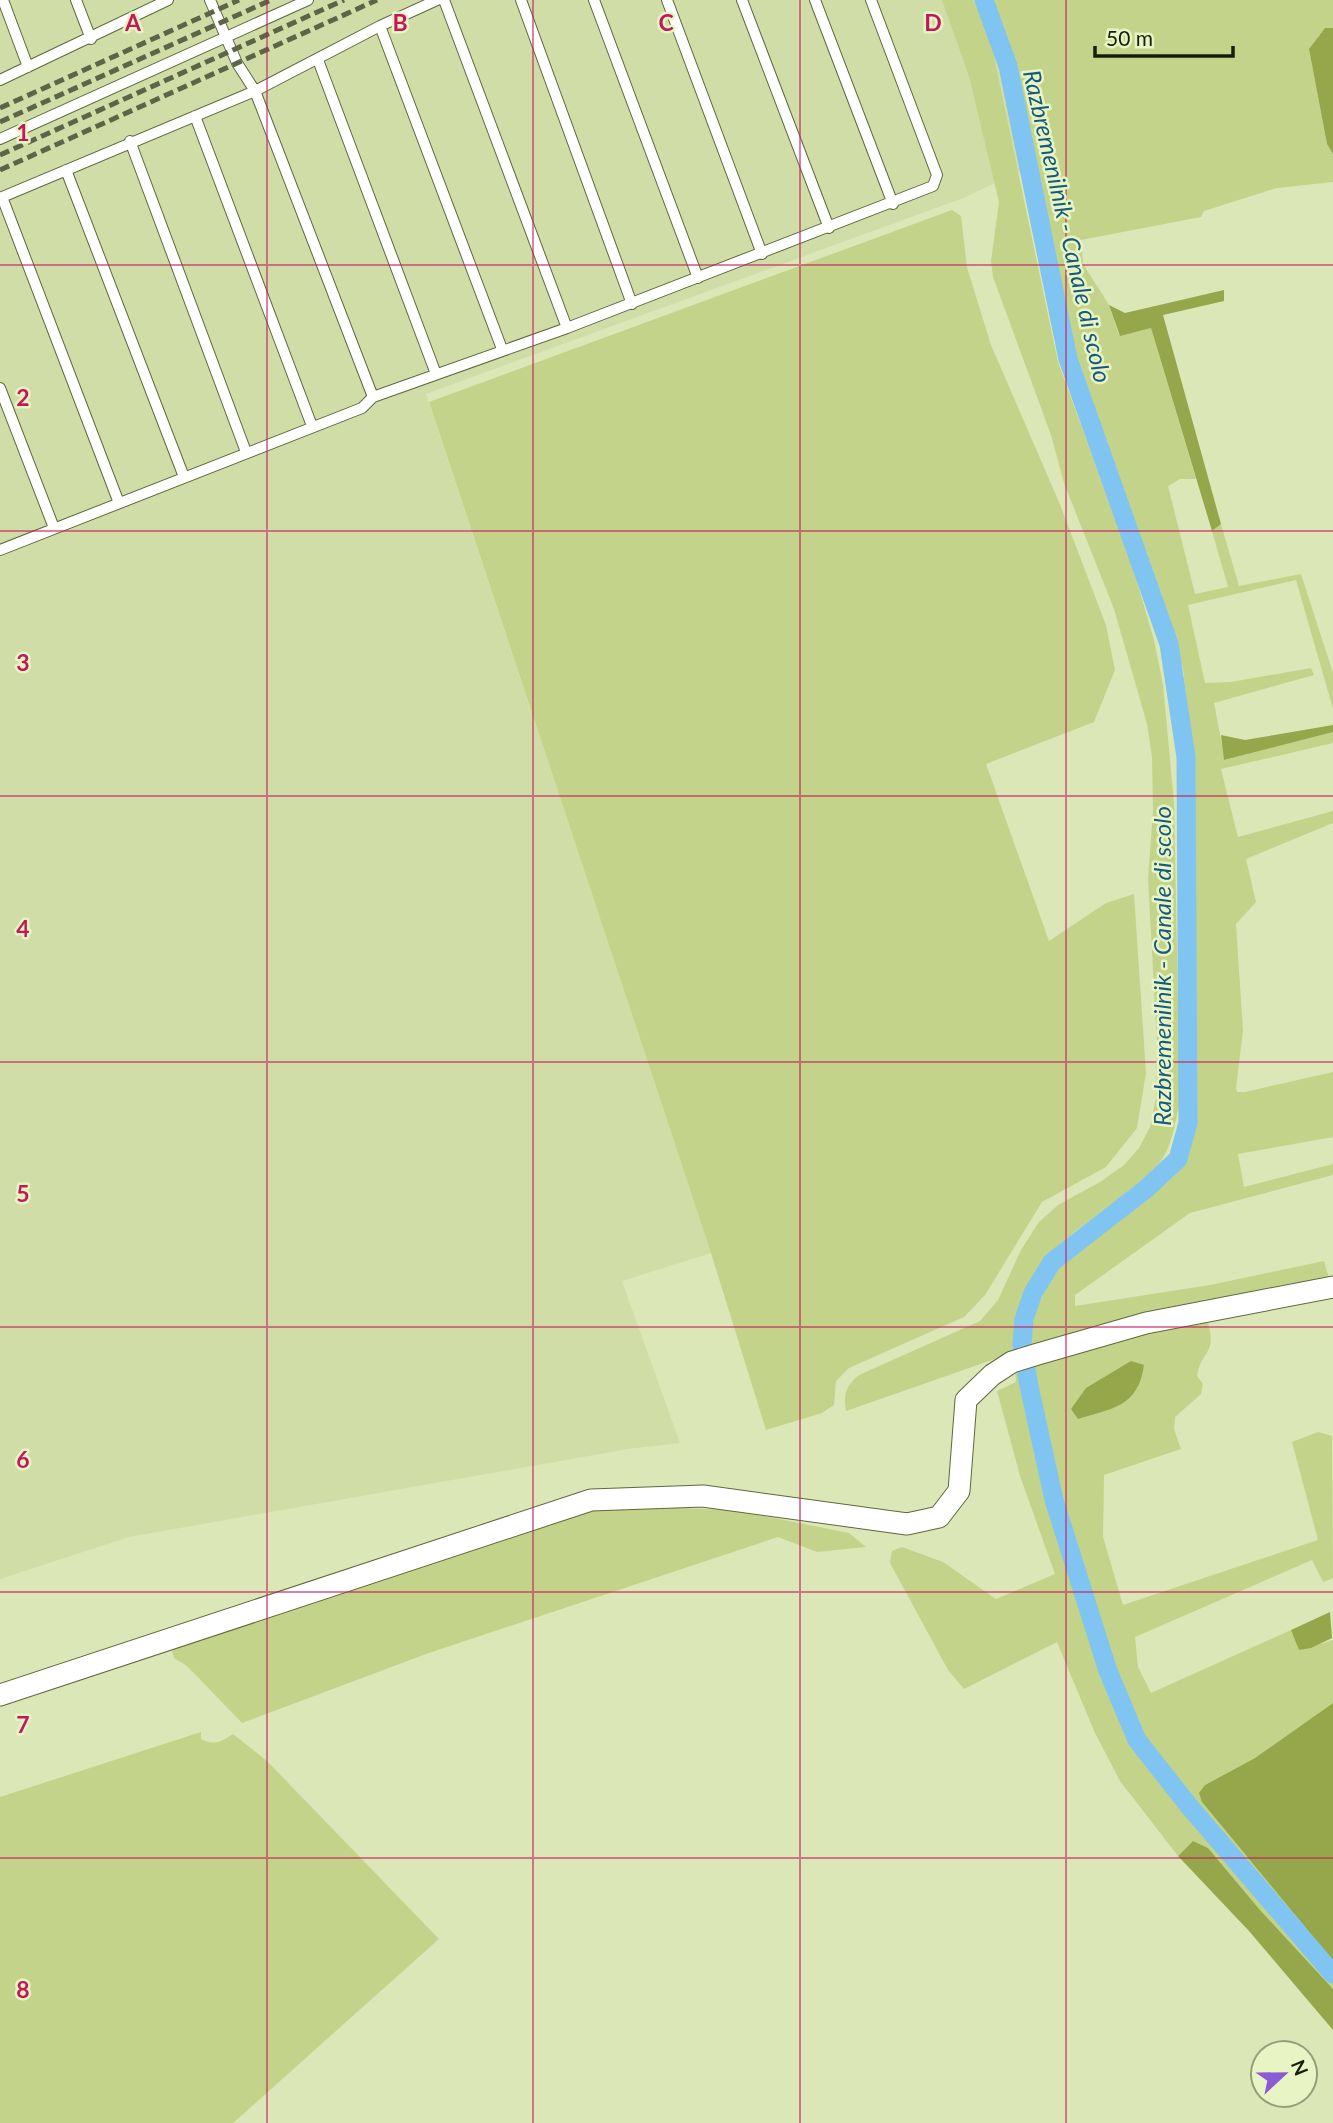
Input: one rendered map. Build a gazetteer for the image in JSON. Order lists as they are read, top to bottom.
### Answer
{
  "water": ["Razbremenilnik - Canale di scolo"],
  "scale_bar": "50 m",
  "north": "right",
  "grid": {
    "columns": [
      "A",
      "B",
      "C",
      "D"
    ],
    "rows": [
      "1",
      "2",
      "3",
      "4",
      "5",
      "6",
      "7",
      "8"
    ]
  }
}
